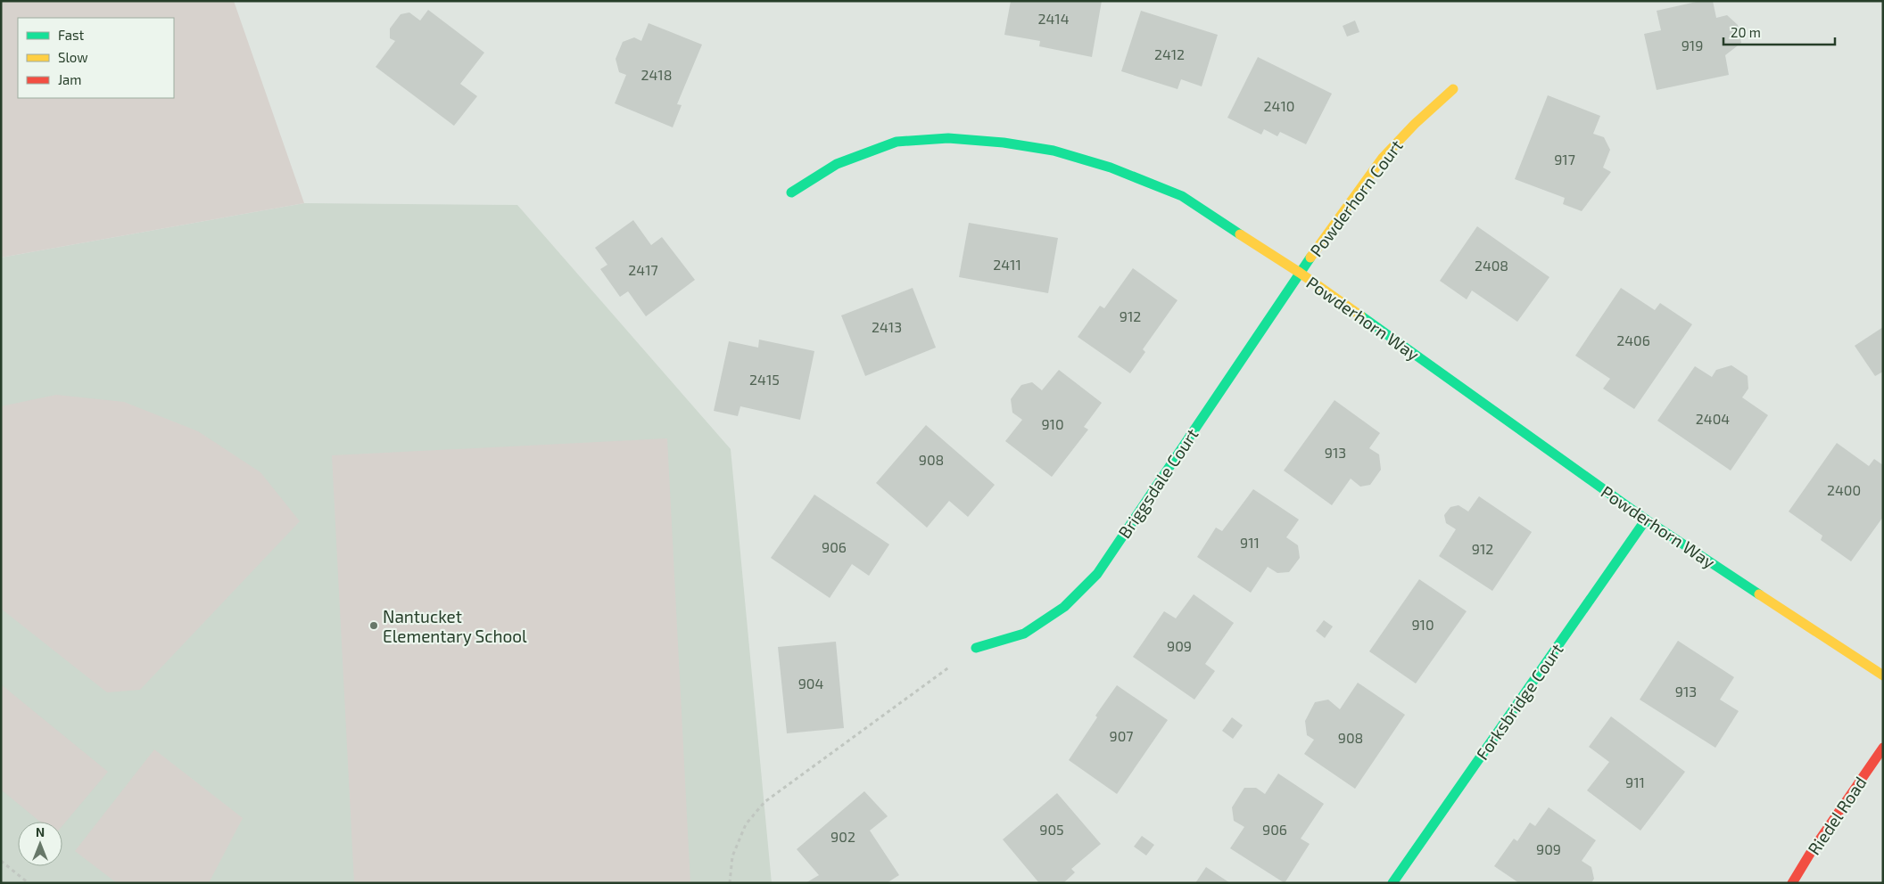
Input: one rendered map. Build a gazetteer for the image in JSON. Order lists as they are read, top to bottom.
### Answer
{
  "streets": {
    "street": [
      "Powderhorn Court",
      "Powderhorn Way",
      "Briggsdale Court",
      "Forksbridge Court",
      "Riedel Road"
    ]
  },
  "crossings": [
    ["Powderhorn Court", "Powderhorn Way"],
    ["Powderhorn Court", "Briggsdale Court"],
    ["Powderhorn Way", "Briggsdale Court"],
    ["Powderhorn Way", "Forksbridge Court"]
  ],
  "places": ["Nantucket Elementary School"],
  "house_numbers": [
    "2414",
    "919",
    "2412",
    "2418",
    "2410",
    "917",
    "2411",
    "2408",
    "2417",
    "912",
    "2413",
    "2406",
    "2415",
    "2404",
    "910",
    "913",
    "908",
    "2400",
    "911",
    "906",
    "912",
    "910",
    "909",
    "904",
    "913",
    "907",
    "908",
    "911",
    "905",
    "906",
    "902",
    "909"
  ],
  "legend": ["Fast", "Slow", "Jam"],
  "scale_bar": "20 m",
  "north": "top"
}
